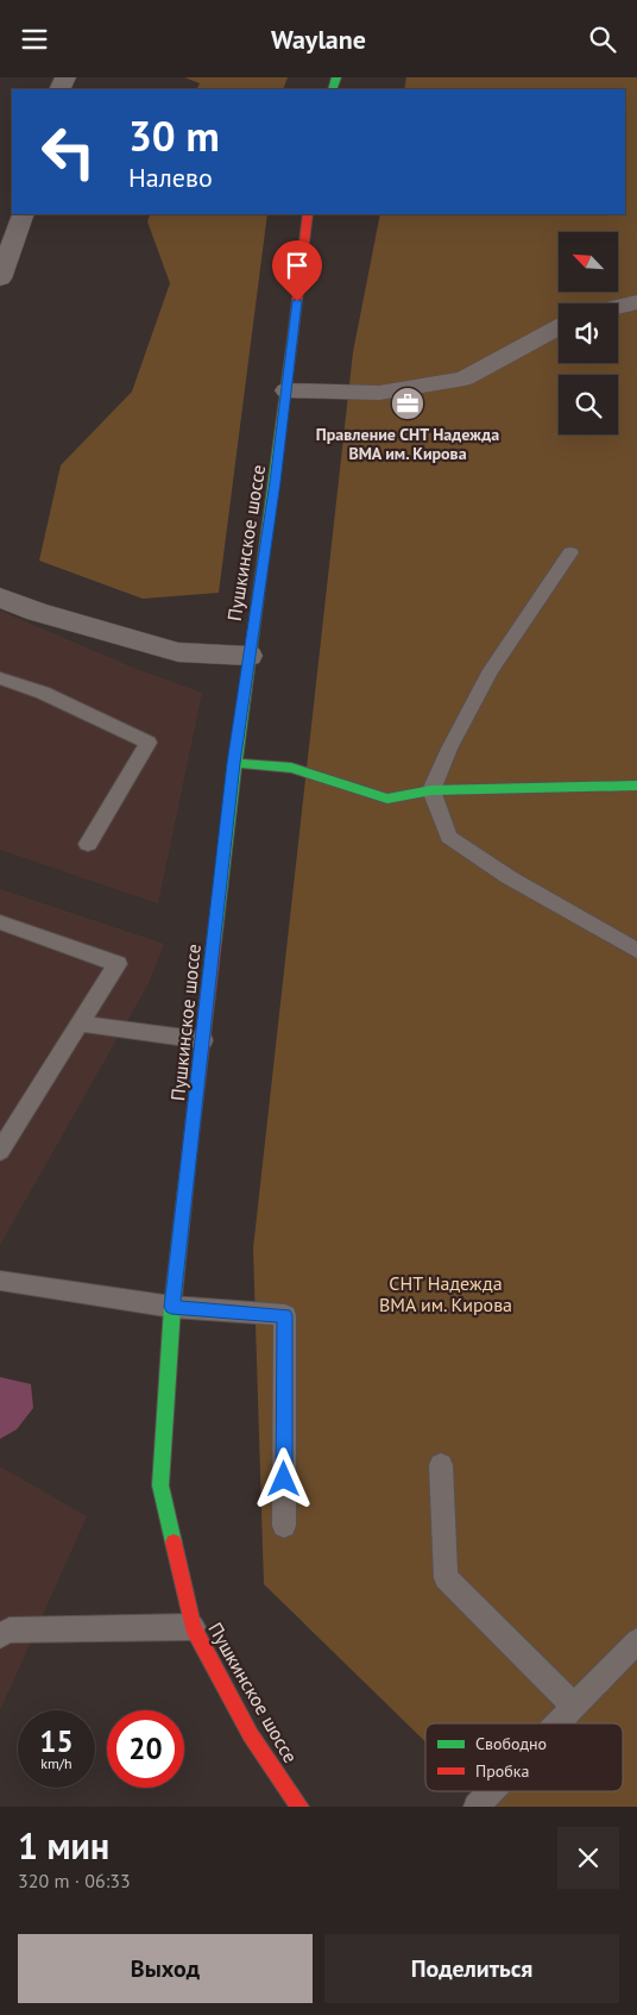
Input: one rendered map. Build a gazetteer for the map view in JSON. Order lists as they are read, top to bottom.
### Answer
{
  "streets": {
    "main road": ["Пушкинское шоссе"]
  },
  "parks": ["СНТ Надежда ВМА им. Кирова"],
  "places": {
    "office": ["Правление СНТ Надежда ВМА им. Кирова"]
  },
  "legend": ["Свободно", "Пробка"],
  "north": "top left",
  "page": {
    "header": "Waylane",
    "turn": ["30 m", "Налево"],
    "speed": "15 km/h",
    "limit": "20",
    "heading": ["1 мин", "320 m · 06:33"],
    "buttons": ["Выход", "Поделиться"]
  }
}
